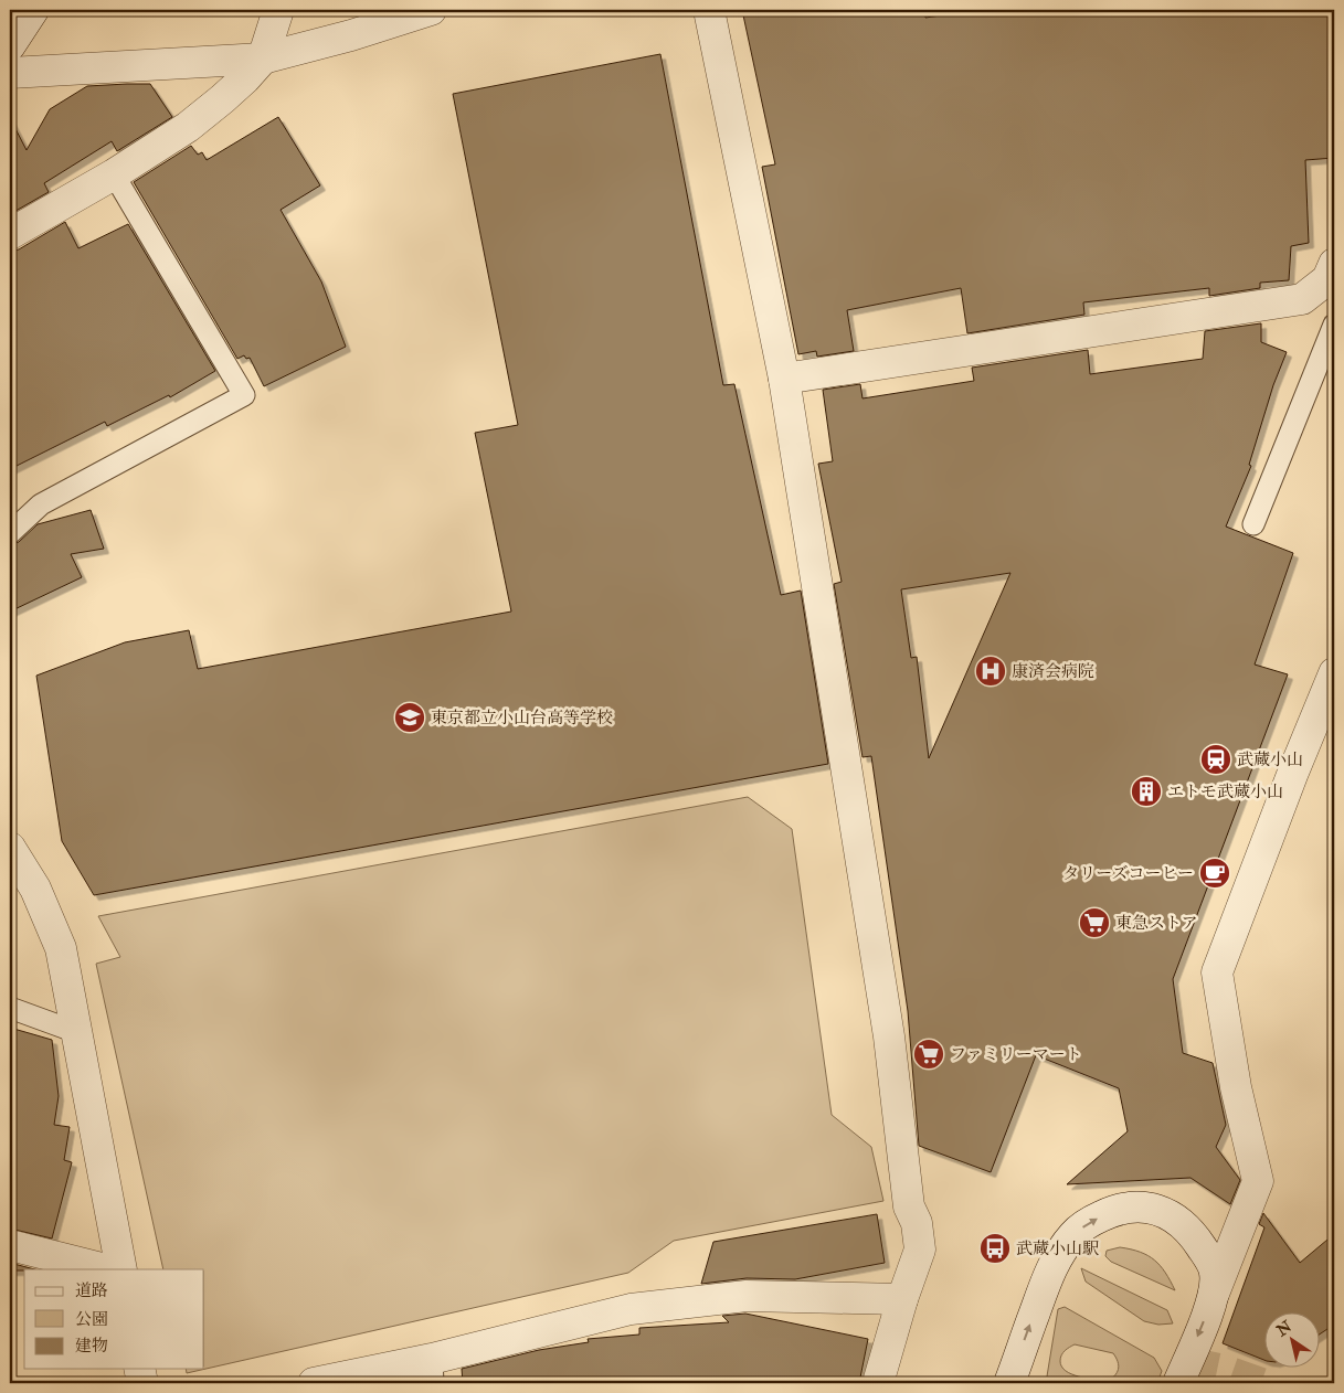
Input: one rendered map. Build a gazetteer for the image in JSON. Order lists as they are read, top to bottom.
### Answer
{
  "places": {
    "hospital": ["康済会病院"],
    "school or university": ["東京都立小山台高等学校"],
    "station": ["武蔵小山"],
    "building": ["エトモ武蔵小山"],
    "cafe": ["タリーズコーヒー"],
    "supermarket": ["東急ストア", "ファミリーマート"],
    "bus stop": ["武蔵小山駅"]
  },
  "legend": ["道路", "公園", "建物"],
  "north": "top left"
}
